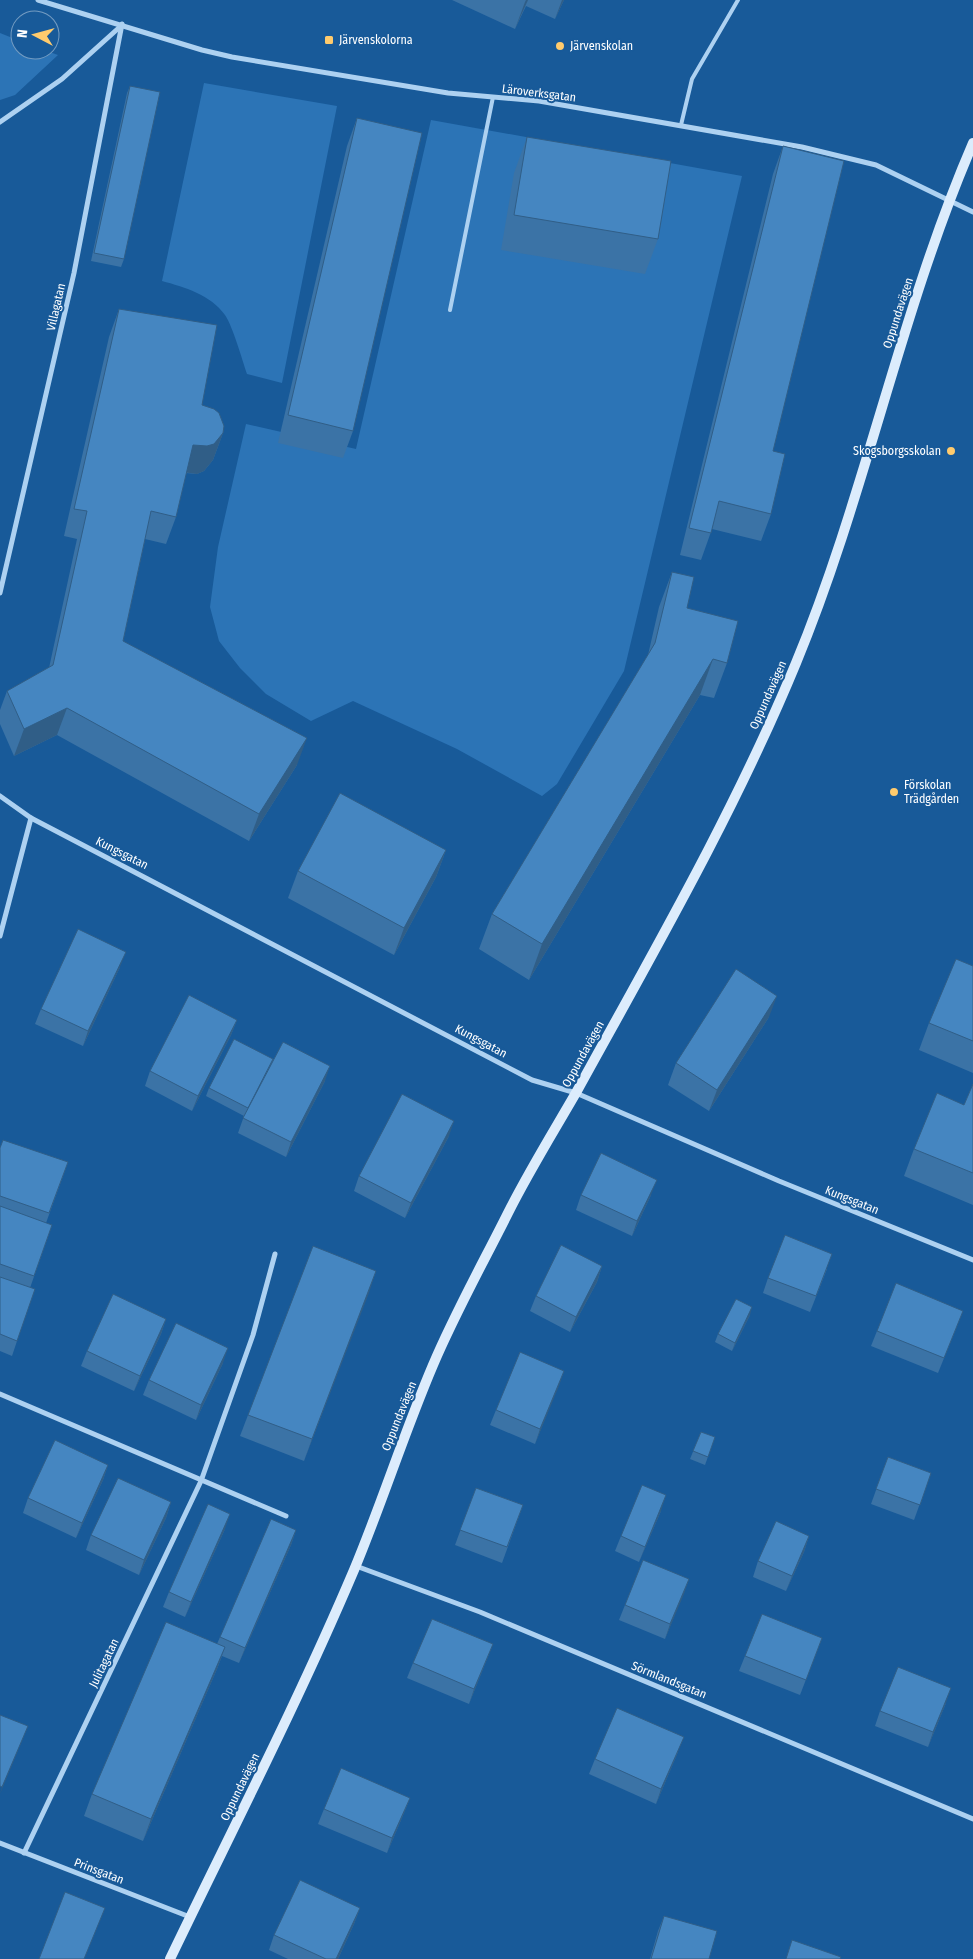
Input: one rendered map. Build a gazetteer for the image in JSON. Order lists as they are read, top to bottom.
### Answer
{
  "streets": {
    "main road": ["Oppundavägen"],
    "street": [
      "Läroverksgatan",
      "Villagatan",
      "Kungsgatan",
      "Julitagatan",
      "Sörmlandsgatan",
      "Prinsgatan"
    ]
  },
  "crossings": [
    ["Läroverksgatan", "Villagatan"],
    ["Läroverksgatan", "Oppundavägen"],
    ["Oppundavägen", "Kungsgatan"],
    ["Oppundavägen", "Sörmlandsgatan"],
    ["Oppundavägen", "Prinsgatan"],
    ["Julitagatan", "Prinsgatan"]
  ],
  "places": {
    "transit": ["Järvenskolorna"],
    "other": ["Järvenskolan", "Skogsborgsskolan", "Förskolan Trädgården"]
  },
  "north": "left"
}
